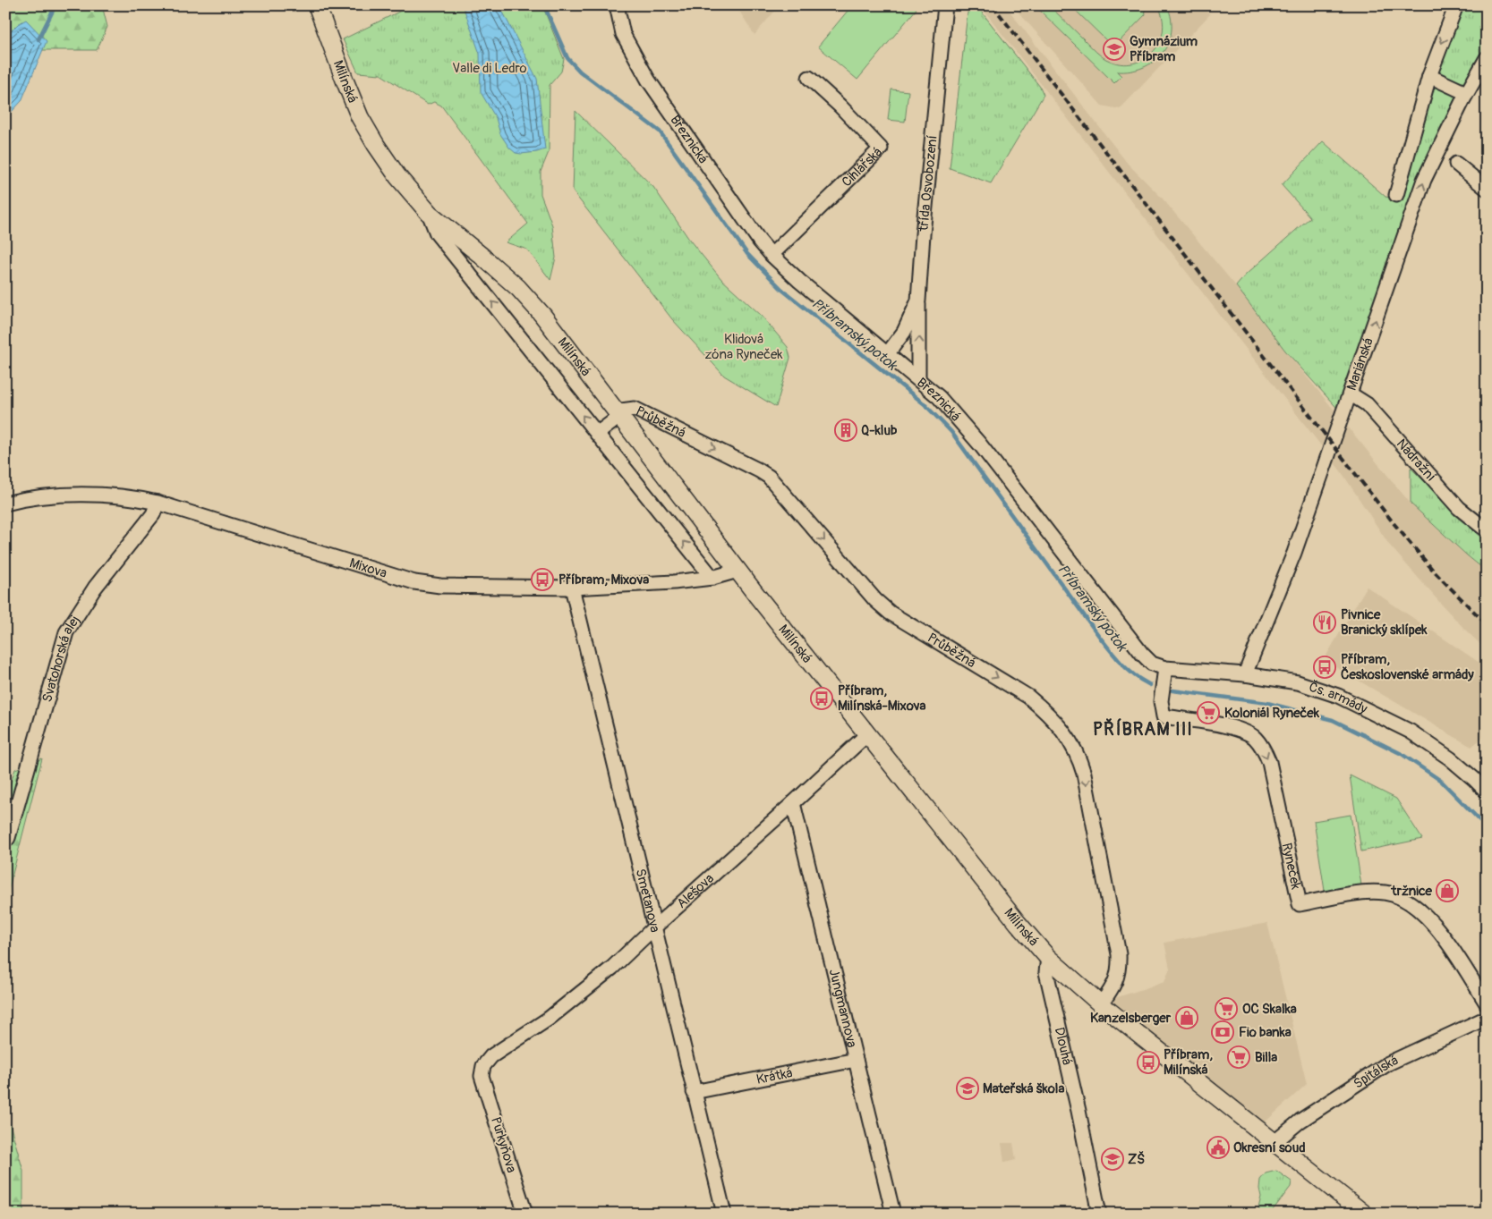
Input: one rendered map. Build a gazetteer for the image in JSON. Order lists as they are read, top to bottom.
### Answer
{
  "streets": {
    "main road": ["Milínská"],
    "street": [
      "Březnická",
      "Cihlářská",
      "třída Osvobození",
      "Mariánská",
      "Průběžná",
      "Nádražní",
      "Mixova",
      "Svatohorská alej",
      "Čs. armády",
      "Ryneček",
      "Alešova",
      "Smetanova",
      "Jungmannova",
      "Dlouhá",
      "Špitálská",
      "Krátká",
      "Purkyňova"
    ]
  },
  "crossings": [
    ["Milínská", "Průběžná"],
    ["Milínská", "Mixova"],
    ["Milínská", "Alešova"],
    ["Milínská", "Dlouhá"],
    ["Milínská", "Špitálská"],
    ["Březnická", "Cihlářská"],
    ["Březnická", "třída Osvobození"],
    ["Březnická", "Čs. armády"],
    ["Březnická", "Ryneček"],
    ["Mariánská", "Nádražní"],
    ["Mariánská", "Čs. armády"],
    ["Mixova", "Svatohorská alej"],
    ["Mixova", "Smetanova"],
    ["Čs. armády", "Ryneček"],
    ["Alešova", "Smetanova"],
    ["Alešova", "Jungmannova"],
    ["Alešova", "Purkyňova"],
    ["Smetanova", "Krátká"],
    ["Jungmannova", "Krátká"]
  ],
  "one_way": ["Průběžná", "Ryneček"],
  "districts": ["PŘÍBRAM III"],
  "water": ["Příbramský potok"],
  "parks": ["Valle di Ledro", "Klidová zóna Ryneček"],
  "places": {
    "school or university": ["Gymnázium Příbram", "Mateřská škola", "ZŠ"],
    "building": ["Q-klub"],
    "bus stop": [
      "Příbram, Mixova",
      "Příbram, Československé armády",
      "Příbram, Milínská-Mixova",
      "Příbram, Milínská"
    ],
    "restaurant": ["Pivnice Branický sklípek"],
    "supermarket": ["Koloniál Ryneček", "OC Skalka", "Billa"],
    "shop": ["tržnice", "Kanzelsberger"],
    "bank": ["Fio banka"],
    "public building": ["Okresní soud"]
  }
}
